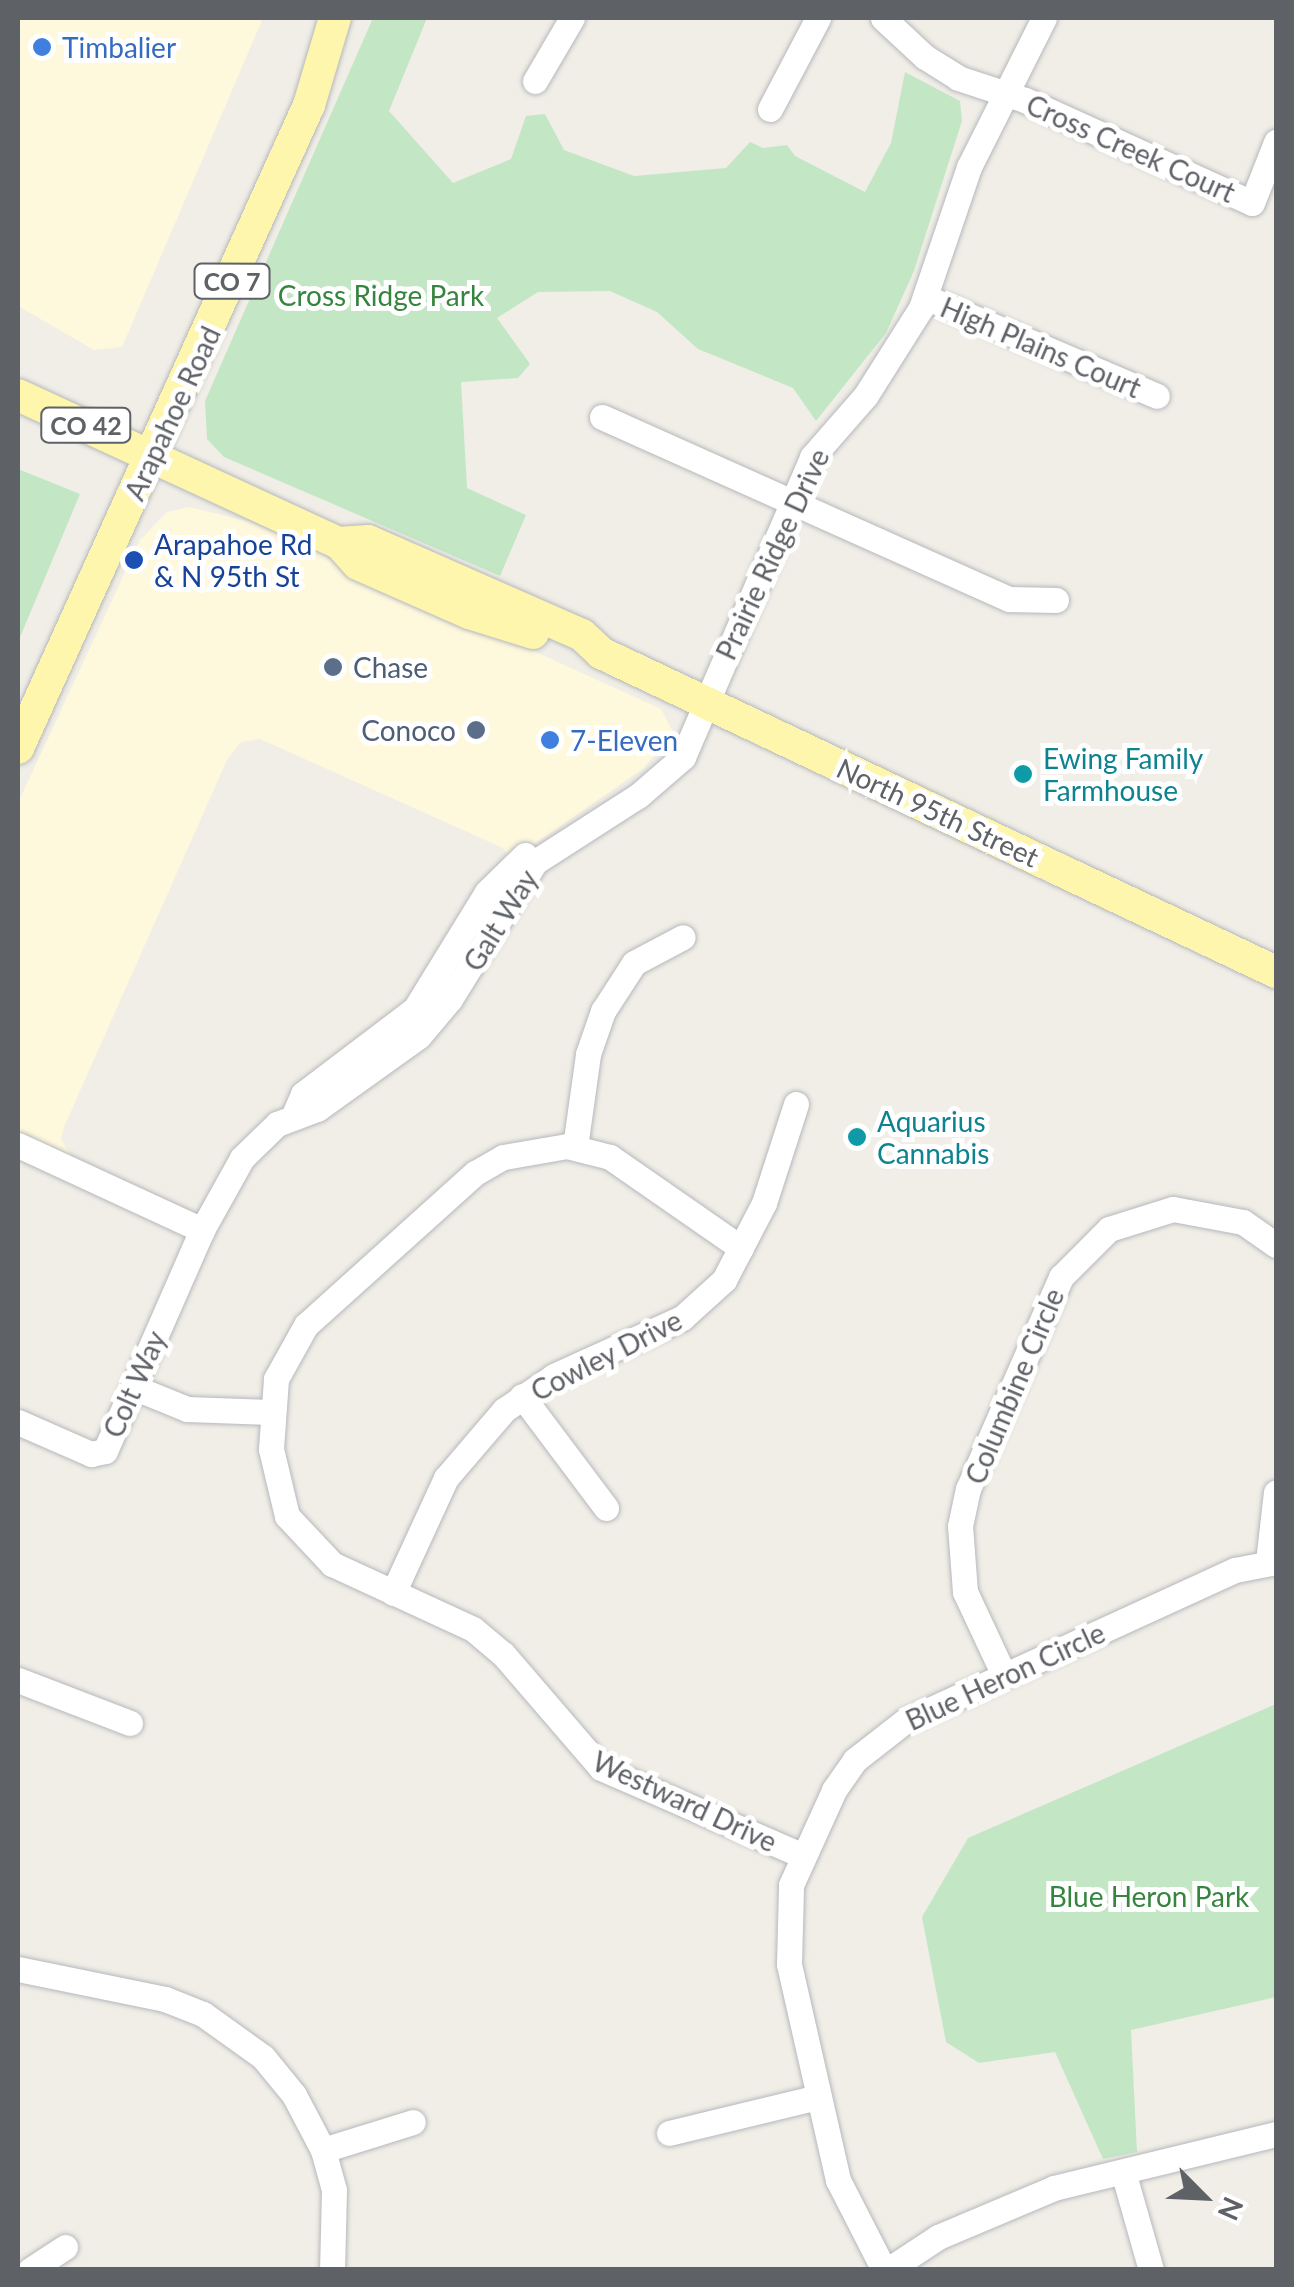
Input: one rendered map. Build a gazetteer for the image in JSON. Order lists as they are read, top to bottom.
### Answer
{
  "streets": {
    "main road": [
      "CO 7",
      "Arapahoe Road",
      "CO 42",
      "North 95th Street"
    ],
    "street": [
      "Cross Creek Court",
      "High Plains Court",
      "Prairie Ridge Drive",
      "Galt Way",
      "Cowley Drive",
      "Colt Way",
      "Columbine Circle",
      "Blue Heron Circle",
      "Westward Drive"
    ]
  },
  "crossings": [
    ["Cross Creek Court", "Prairie Ridge Drive"],
    ["High Plains Court", "Prairie Ridge Drive"],
    ["Arapahoe Road", "North 95th Street"],
    ["Prairie Ridge Drive", "North 95th Street"],
    ["Prairie Ridge Drive", "Galt Way"],
    ["North 95th Street", "Galt Way"],
    ["Galt Way", "Colt Way"],
    ["Cowley Drive", "Westward Drive"],
    ["Columbine Circle", "Blue Heron Circle"],
    ["Blue Heron Circle", "Westward Drive"]
  ],
  "parks": ["Cross Ridge Park", "Blue Heron Park"],
  "places": [
    "Timbalier",
    "Arapahoe Rd & N 95th St",
    "Chase",
    "Conoco",
    "7-Eleven",
    "Ewing Family Farmhouse",
    "Aquarius Cannabis"
  ],
  "north": "bottom right"
}
